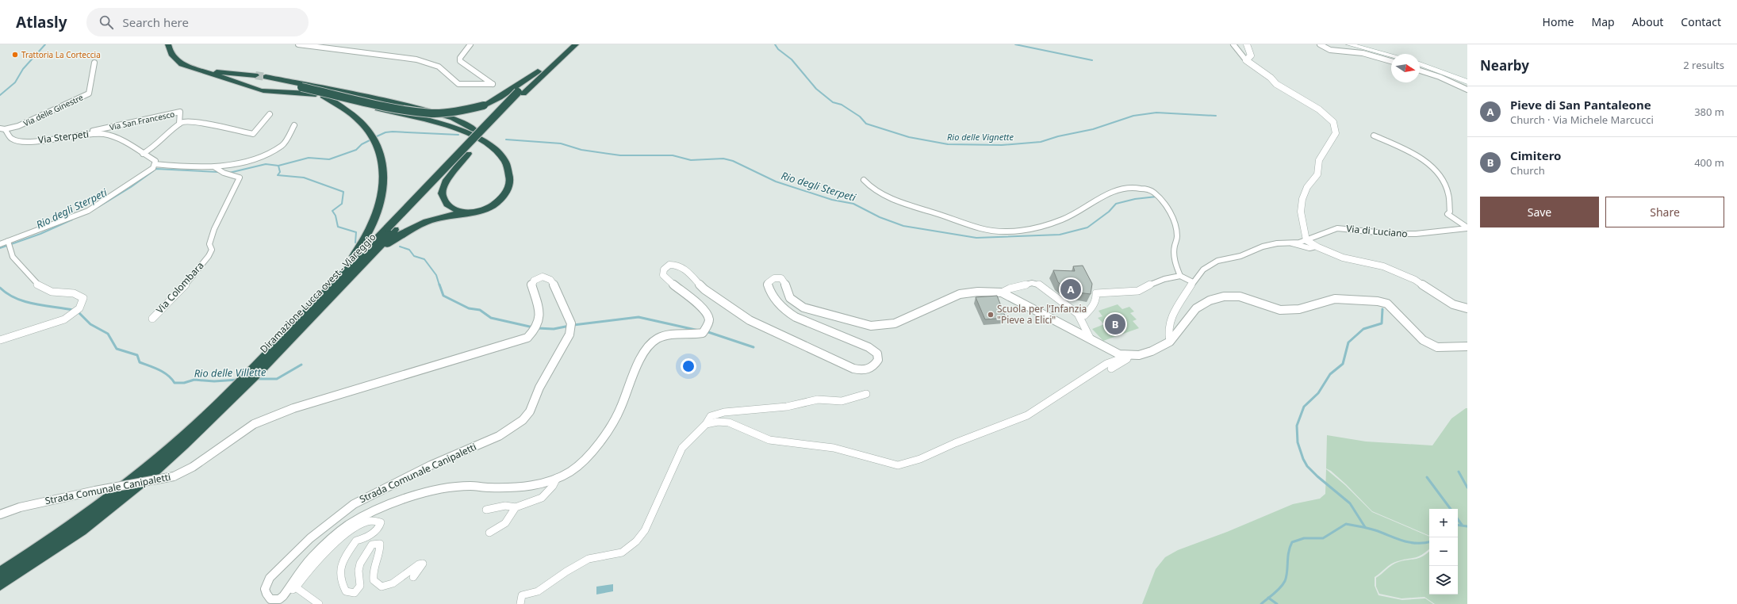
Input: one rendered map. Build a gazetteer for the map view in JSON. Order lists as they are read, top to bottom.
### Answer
{
  "streets": {
    "highway": ["Diramazione Lucca ovest - Viareggio"],
    "street": [
      "Via delle Ginestre",
      "Via San Francesco",
      "Via Sterpeti",
      "Via di Luciano",
      "Via Colombara",
      "Strada Comunale Canipaletti"
    ]
  },
  "crossings": [
    ["Via delle Ginestre", "Via Sterpeti"]
  ],
  "water": ["Rio delle Vignette", "Rio degli Sterpeti", "Rio delle Villette"],
  "places": ["Trattoria La Corteccia", "Scuola per l'Infanzia \"Pieve a Elici\""],
  "north": "right",
  "page": {
    "header": "Atlasly",
    "search": "Search here",
    "nav": [
      "Home",
      "Map",
      "About",
      "Contact"
    ],
    "heading": ["Nearby", "2 results"],
    "list": [
      {
        "mark": "A",
        "name": "Pieve di San Pantaleone",
        "note": "Church · Via Michele Marcucci",
        "value": "380 m"
      },
      {
        "mark": "B",
        "name": "Cimitero",
        "note": "Church",
        "value": "400 m"
      }
    ],
    "buttons": ["Save", "Share"],
    "pins": ["A", "B"],
    "map_buttons": ["+", "−"]
  }
}
